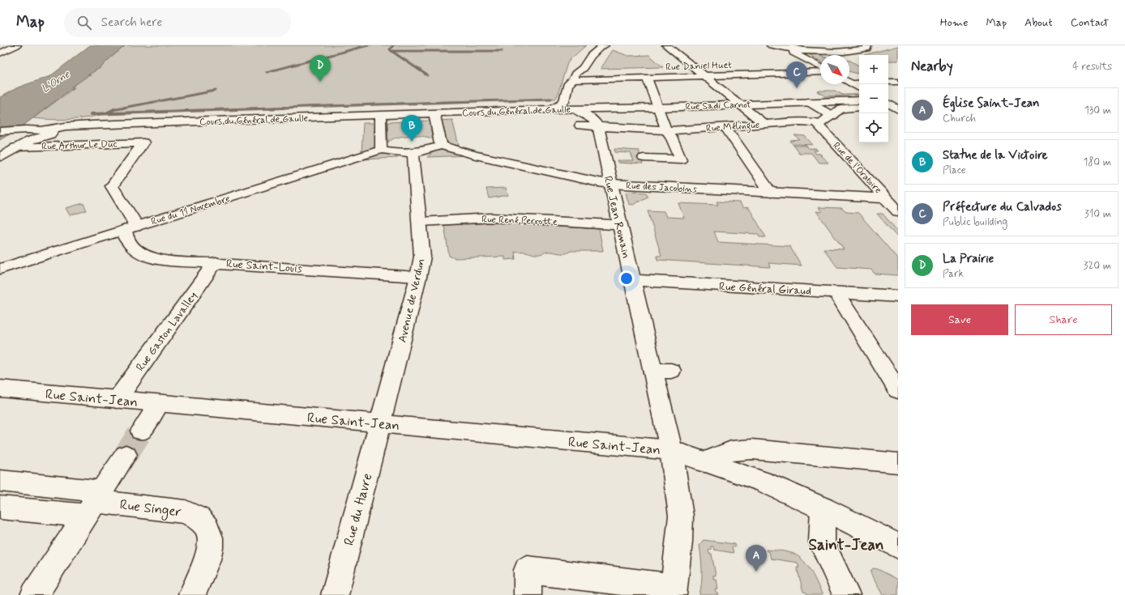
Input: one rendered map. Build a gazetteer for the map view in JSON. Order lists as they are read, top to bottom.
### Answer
{
  "streets": {
    "street": [
      "Rue Daniel Huet",
      "Rue Sadi Carnot",
      "Cours du Général de Gaulle",
      "Rue Mélingue",
      "Rue Arthur Le Duc",
      "Rue de l'Oratoire",
      "Rue des Jacobins",
      "Rue du 11 Novembre",
      "Rue Jean Romain",
      "Rue René Perrotte",
      "Rue Saint-Louis",
      "Rue Général Giraud",
      "Avenue de Verdun",
      "Rue Gaston Lavalley",
      "Rue Saint-Jean",
      "Rue Singer",
      "Rue du Havre"
    ]
  },
  "crossings": [
    ["Rue Sadi Carnot", "Cours du Général de Gaulle"],
    ["Rue Mélingue", "Rue de l'Oratoire"],
    ["Rue Mélingue", "Rue Jean Romain"],
    ["Rue Arthur Le Duc", "Rue Saint-Louis"],
    ["Rue de l'Oratoire", "Rue des Jacobins"],
    ["Rue des Jacobins", "Rue Jean Romain"],
    ["Rue du 11 Novembre", "Rue Saint-Louis"],
    ["Rue Jean Romain", "Rue René Perrotte"],
    ["Rue Jean Romain", "Rue Général Giraud"],
    ["Rue Jean Romain", "Rue Saint-Jean"],
    ["Rue René Perrotte", "Avenue de Verdun"],
    ["Rue Saint-Louis", "Avenue de Verdun"],
    ["Rue Saint-Louis", "Rue Gaston Lavalley"],
    ["Avenue de Verdun", "Rue Saint-Jean"],
    ["Avenue de Verdun", "Rue du Havre"],
    ["Rue Gaston Lavalley", "Rue Saint-Jean"],
    ["Rue Saint-Jean", "Rue du Havre"]
  ],
  "districts": ["Saint-Jean"],
  "water": ["L'Orne"],
  "north": "bottom right",
  "page": {
    "header": "Map",
    "search": "Search here",
    "nav": [
      "Home",
      "Map",
      "About",
      "Contact"
    ],
    "heading": ["Nearby", "4 results"],
    "map_buttons": ["+", "−"],
    "pins": [
      "D",
      "C",
      "B",
      "A"
    ],
    "list": [
      {
        "mark": "A",
        "name": "Église Saint-Jean",
        "note": "Church",
        "value": "130 m"
      },
      {
        "mark": "B",
        "name": "Statue de la Victoire",
        "note": "Place",
        "value": "180 m"
      },
      {
        "mark": "C",
        "name": "Préfecture du Calvados",
        "note": "Public building",
        "value": "310 m"
      },
      {
        "mark": "D",
        "name": "La Prairie",
        "note": "Park",
        "value": "320 m"
      }
    ],
    "buttons": ["Save", "Share"]
  }
}
